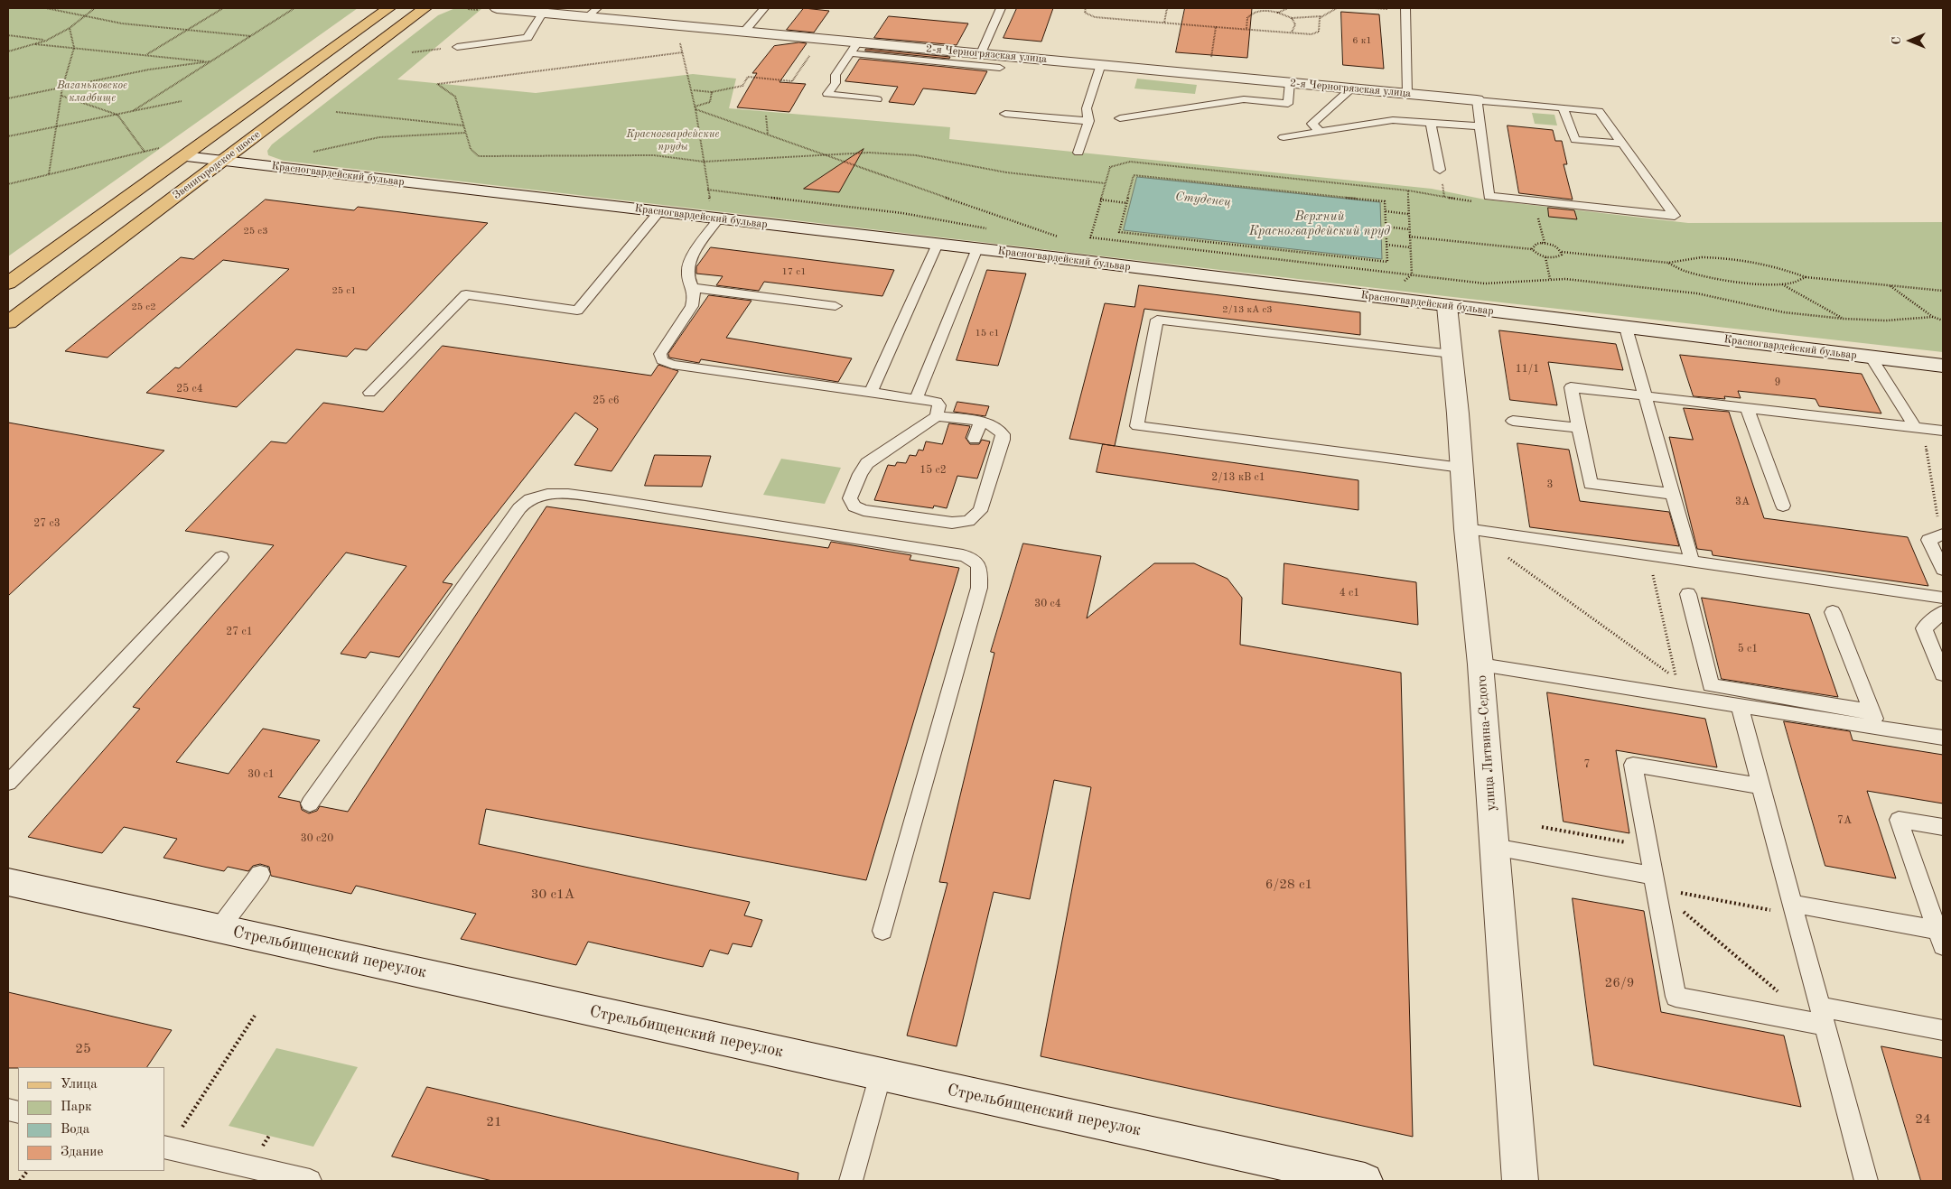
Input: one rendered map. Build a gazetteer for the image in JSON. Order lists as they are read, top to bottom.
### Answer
{
  "streets": {
    "main road": ["Звенигородское шоссе"],
    "street": [
      "2-я Черногрязская улица",
      "Красногвардейский бульвар",
      "улица Литвина-Седого",
      "Стрельбищенский переулок"
    ]
  },
  "crossings": [
    ["Звенигородское шоссе", "Красногвардейский бульвар"],
    ["Красногвардейский бульвар", "улица Литвина-Седого"]
  ],
  "water": ["Студенец", "Верхний Красногвардейский пруд"],
  "parks": ["Ваганьковское кладбище", "Красногвардейские пруды"],
  "house_numbers": [
    "6 к1",
    "25 с3",
    "17 с1",
    "25 с1",
    "25 с2",
    "2/13 кА с3",
    "15 с1",
    "11/1",
    "9",
    "25 с4",
    "25 с6",
    "15 с2",
    "2/13 кВ с1",
    "3",
    "3А",
    "27 с3",
    "4 с1",
    "30 с4",
    "27 с1",
    "5 с1",
    "7",
    "30 с1",
    "7А",
    "30 с20",
    "6/28 с1",
    "30 с1А",
    "26/9",
    "25",
    "24",
    "21"
  ],
  "legend": [
    "Улица",
    "Парк",
    "Вода",
    "Здание"
  ],
  "north": "left"
}
